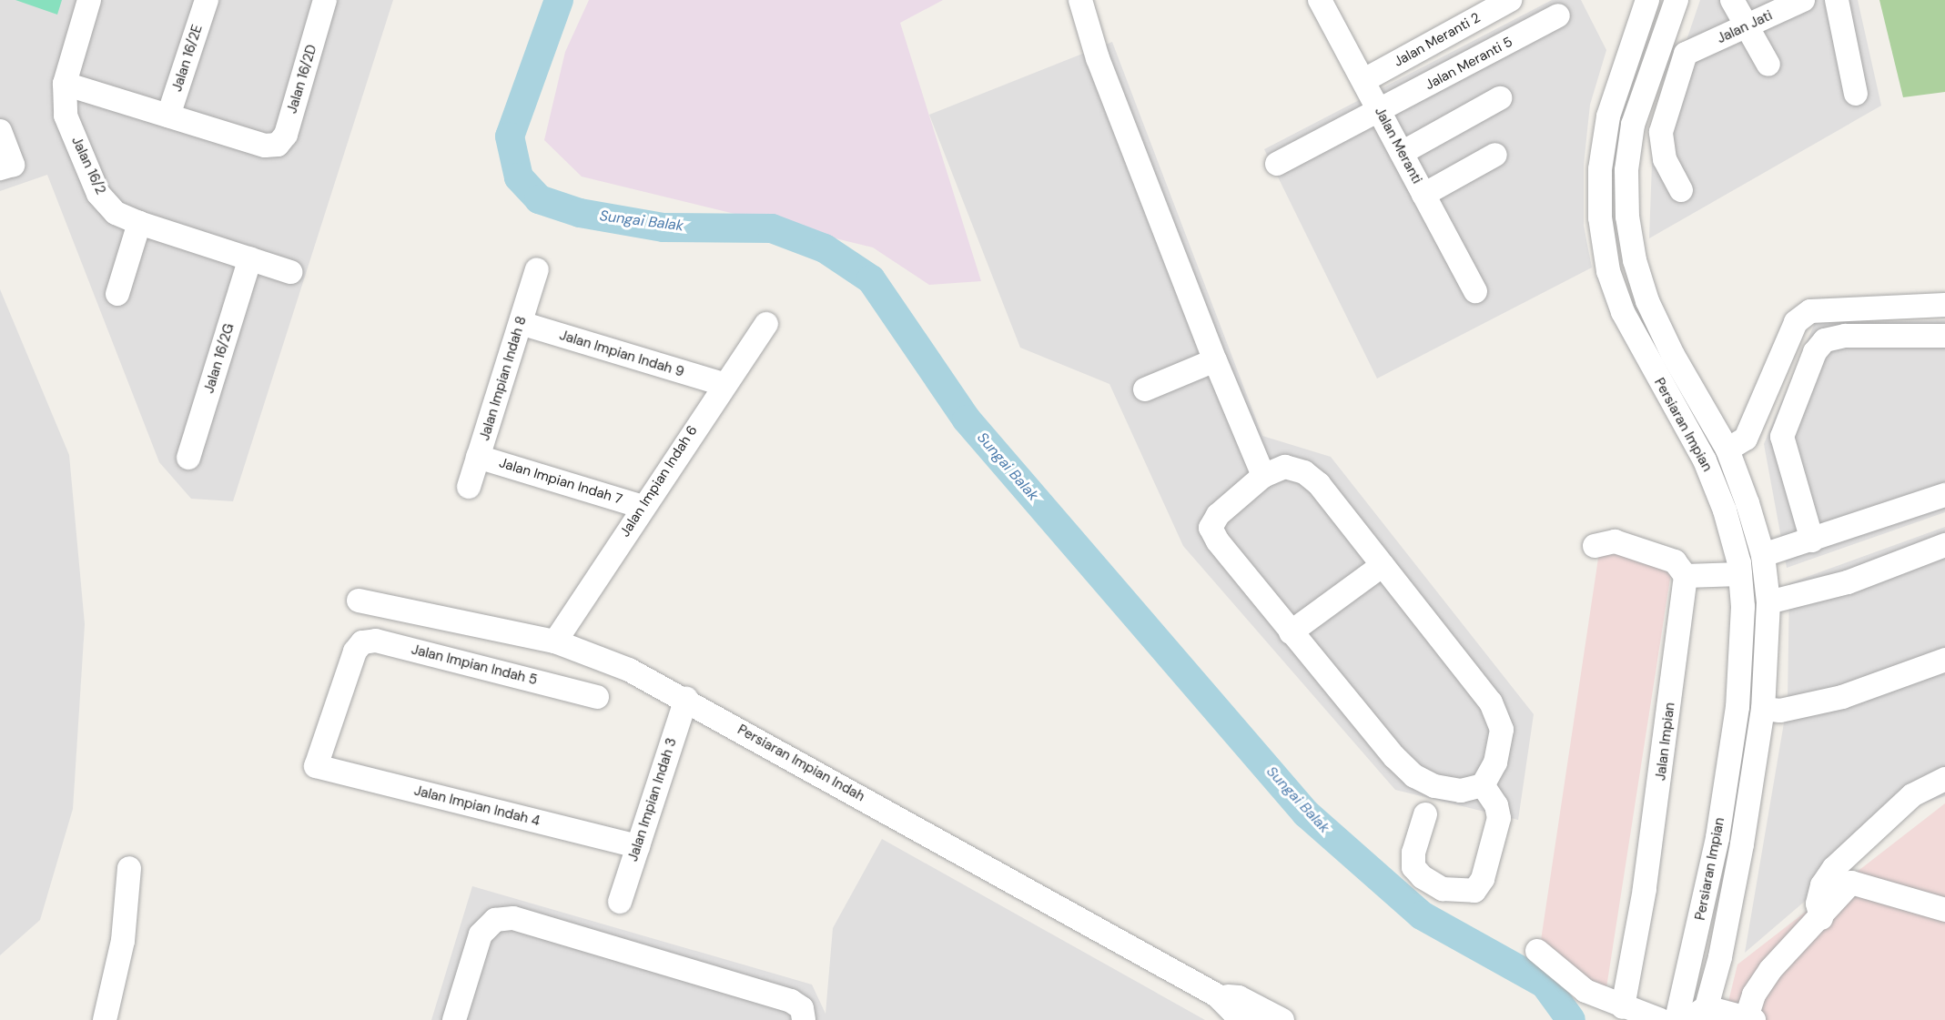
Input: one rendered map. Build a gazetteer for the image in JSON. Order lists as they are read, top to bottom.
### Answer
{
  "streets": {
    "street": [
      "Jalan Jati",
      "Jalan Meranti 2",
      "Jalan 16/2E",
      "Jalan Meranti 5",
      "Jalan 16/2D",
      "Jalan Meranti",
      "Jalan 16/2",
      "Jalan Impian Indah 9",
      "Jalan 16/2G",
      "Jalan Impian Indah 8",
      "Persiaran Impian",
      "Jalan Impian Indah 7",
      "Jalan Impian Indah 6",
      "Jalan Impian Indah 5",
      "Jalan Impian",
      "Persiaran Impian Indah",
      "Jalan Impian Indah 3",
      "Jalan Impian Indah 4"
    ]
  },
  "crossings": [
    ["Jalan Meranti 2", "Jalan Meranti"],
    ["Jalan 16/2E", "Jalan 16/2D"],
    ["Jalan Meranti 5", "Jalan Meranti"],
    ["Jalan 16/2", "Jalan 16/2G"],
    ["Jalan Impian Indah 9", "Jalan Impian Indah 8"],
    ["Jalan Impian Indah 9", "Jalan Impian Indah 6"],
    ["Jalan Impian Indah 8", "Jalan Impian Indah 7"],
    ["Jalan Impian Indah 7", "Jalan Impian Indah 6"],
    ["Jalan Impian Indah 6", "Persiaran Impian Indah"],
    ["Jalan Impian Indah 5", "Jalan Impian Indah 4"],
    ["Persiaran Impian Indah", "Jalan Impian Indah 3"],
    ["Jalan Impian Indah 3", "Jalan Impian Indah 4"]
  ],
  "water": ["Sungai Balak"]
}
